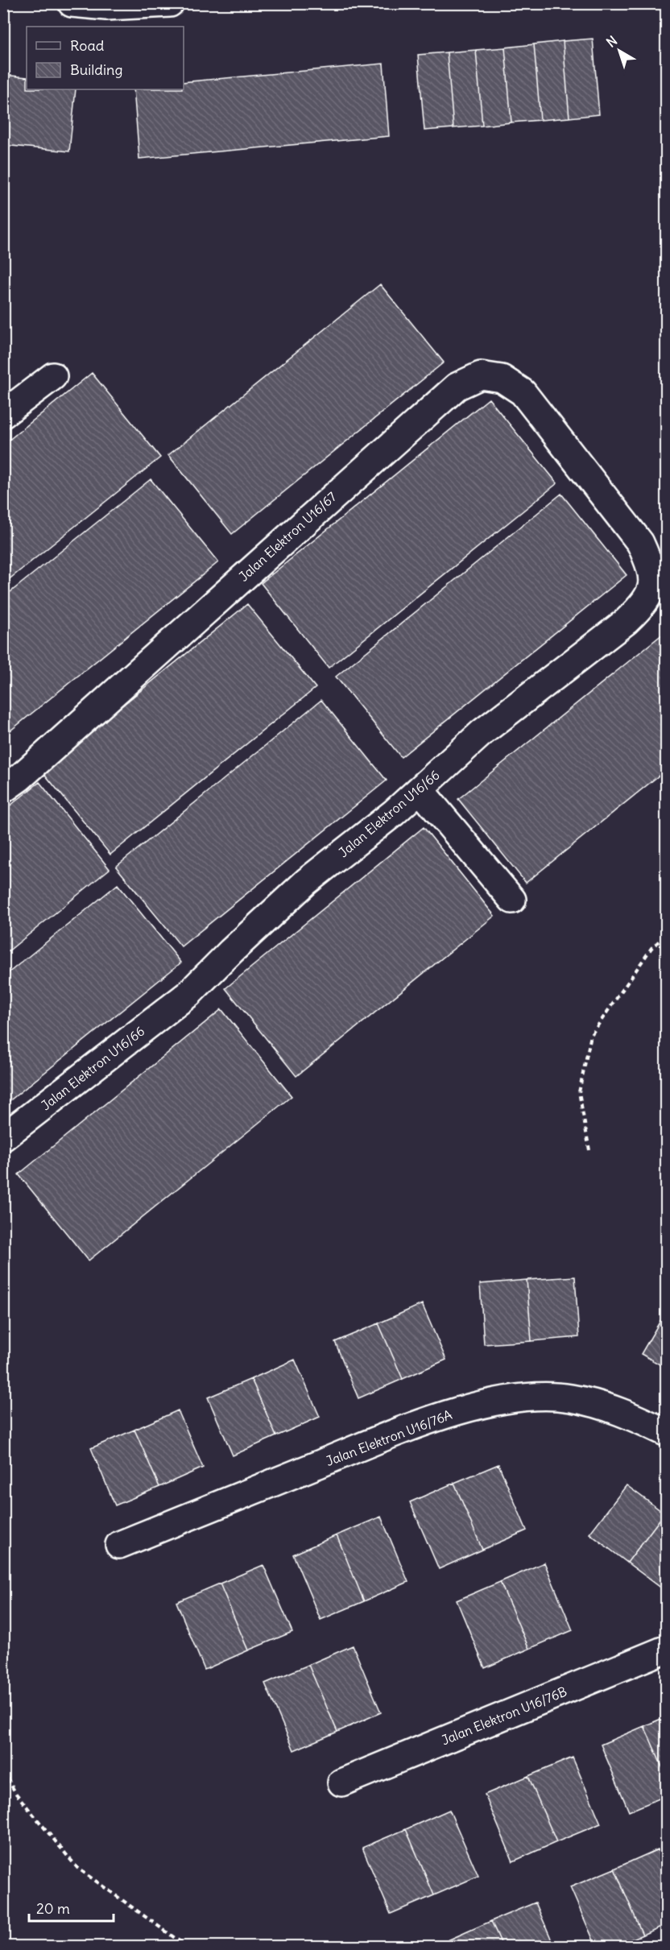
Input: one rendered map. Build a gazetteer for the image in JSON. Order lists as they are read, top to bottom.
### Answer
{
  "streets": {
    "street": [
      "Jalan Elektron U16/67",
      "Jalan Elektron U16/66",
      "Jalan Elektron U16/76A",
      "Jalan Elektron U16/76B"
    ]
  },
  "crossings": [
    ["Jalan Elektron U16/67", "Jalan Elektron U16/66"]
  ],
  "legend": ["Road", "Building"],
  "scale_bar": "20 m",
  "north": "top left"
}
